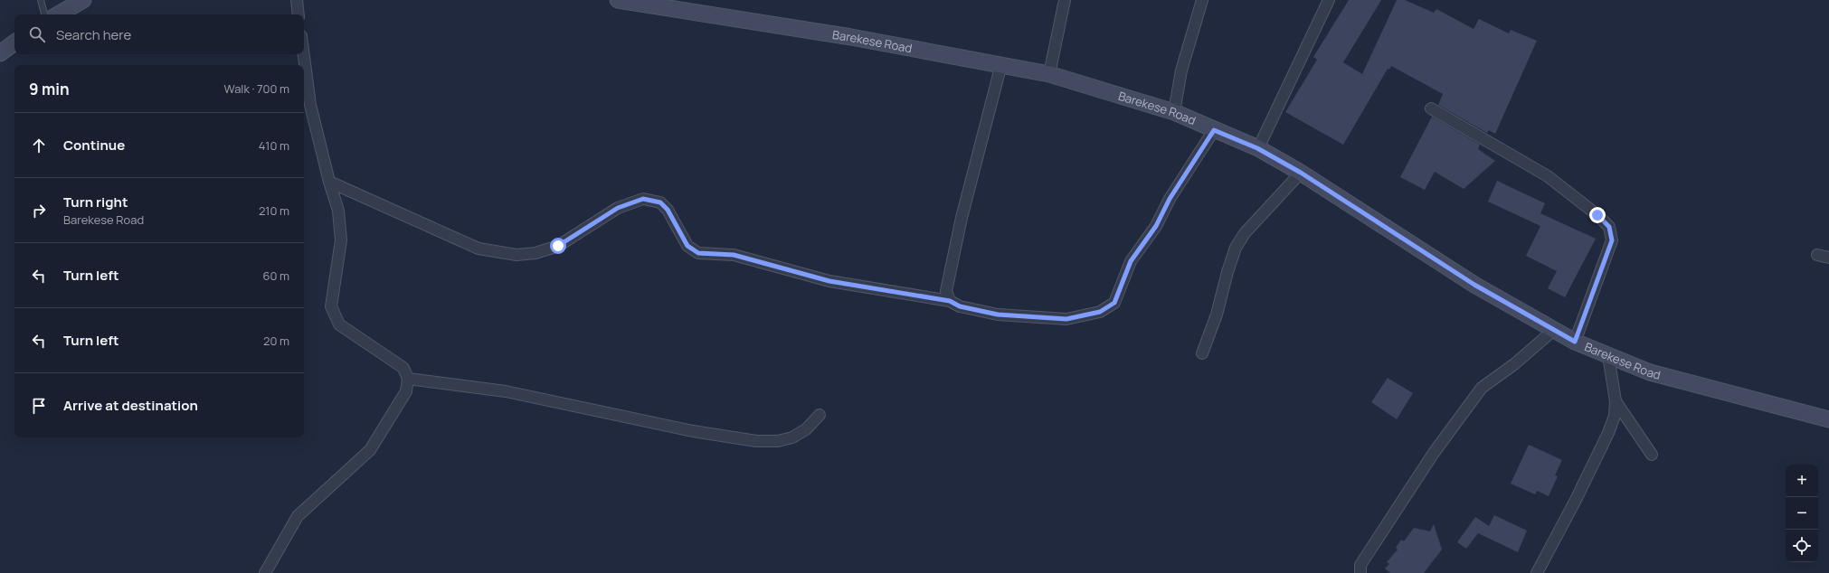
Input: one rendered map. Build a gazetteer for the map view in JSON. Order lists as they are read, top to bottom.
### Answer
{
  "streets": {
    "main road": ["Barekese Road"]
  },
  "page": {
    "search": "Search here",
    "heading": ["9 min", "Walk · 700 m"],
    "list": [
      ["Continue", "410 m"],
      ["Turn right", "Barekese Road", "210 m"],
      ["Turn left", "60 m"],
      ["Turn left", "20 m"],
      "Arrive at destination"
    ],
    "map_buttons": ["+", "−"]
  }
}
